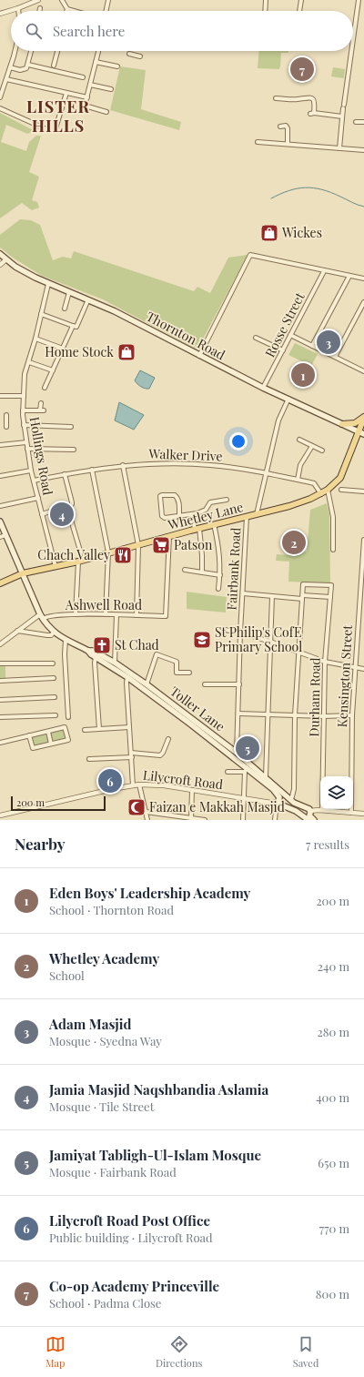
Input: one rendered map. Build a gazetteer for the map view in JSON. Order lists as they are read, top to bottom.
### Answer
{
  "streets": {
    "main road": ["Thornton Road", "Whetley Lane", "Toller Lane"],
    "street": [
      "Rosse Street",
      "Walker Drive",
      "Hollings Road",
      "Fairbank Road",
      "Ashwell Road",
      "Kensington Street",
      "Durham Road",
      "Lilycroft Road"
    ]
  },
  "crossings": [
    ["Rosse Street", "Thornton Road"],
    ["Thornton Road", "Hollings Road"],
    ["Thornton Road", "Whetley Lane"],
    ["Walker Drive", "Hollings Road"],
    ["Walker Drive", "Whetley Lane"],
    ["Hollings Road", "Whetley Lane"],
    ["Whetley Lane", "Fairbank Road"],
    ["Whetley Lane", "Ashwell Road"],
    ["Whetley Lane", "Toller Lane"],
    ["Fairbank Road", "Toller Lane"],
    ["Ashwell Road", "Toller Lane"],
    ["Toller Lane", "Lilycroft Road"]
  ],
  "districts": ["LISTER HILLS"],
  "places": {
    "shop": ["Wickes", "Home Stock"],
    "supermarket": ["Patson"],
    "restaurant": ["Chach Valley"],
    "school or university": ["St Philip's CofE Primary School"],
    "church": ["St Chad"],
    "mosque": ["Faizan e Makkah Masjid"]
  },
  "scale_bar": "200 m",
  "page": {
    "search": "Search here",
    "pins": [
      "7",
      "3",
      "1",
      "4",
      "2",
      "5",
      "6"
    ],
    "scale": "200 m",
    "heading": ["Nearby", "7 results"],
    "list": [
      {
        "mark": "1",
        "name": "Eden Boys' Leadership Academy",
        "note": "School · Thornton Road",
        "value": "200 m"
      },
      {
        "mark": "2",
        "name": "Whetley Academy",
        "note": "School",
        "value": "240 m"
      },
      {
        "mark": "3",
        "name": "Adam Masjid",
        "note": "Mosque · Syedna Way",
        "value": "280 m"
      },
      {
        "mark": "4",
        "name": "Jamia Masjid Naqshbandia Aslamia",
        "note": "Mosque · Tile Street",
        "value": "400 m"
      },
      {
        "mark": "5",
        "name": "Jamiyat Tabligh-Ul-Islam Mosque",
        "note": "Mosque · Fairbank Road",
        "value": "650 m"
      },
      {
        "mark": "6",
        "name": "Lilycroft Road Post Office",
        "note": "Public building · Lilycroft Road",
        "value": "770 m"
      },
      {
        "mark": "7",
        "name": "Co-op Academy Princeville",
        "note": "School · Padma Close",
        "value": "800 m"
      }
    ],
    "nav": ["Map", "Directions", "Saved"]
  }
}
